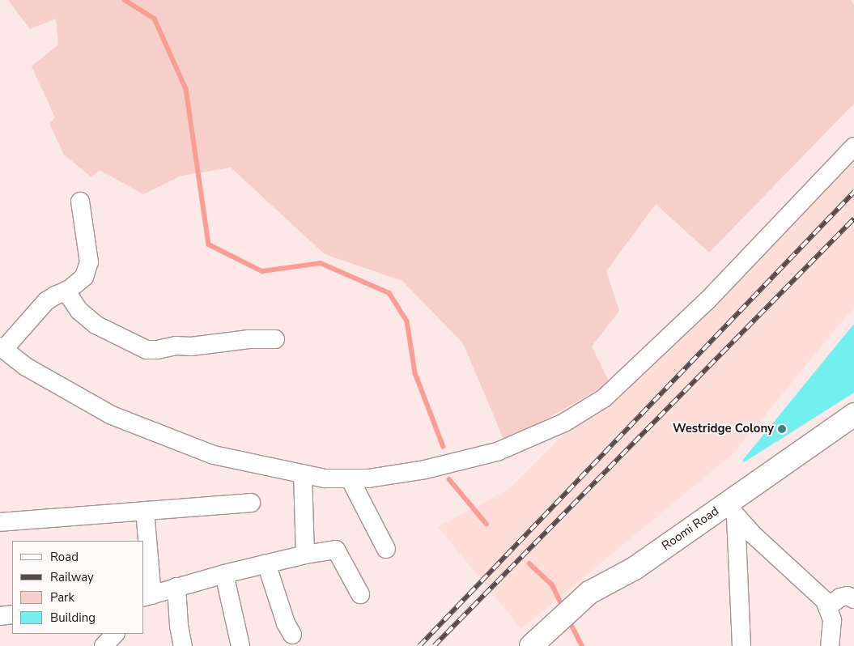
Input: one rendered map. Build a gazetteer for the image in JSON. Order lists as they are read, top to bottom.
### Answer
{
  "streets": {
    "street": ["Roomi Road"]
  },
  "places": ["Westridge Colony"],
  "legend": [
    "Road",
    "Railway",
    "Park",
    "Building"
  ]
}
